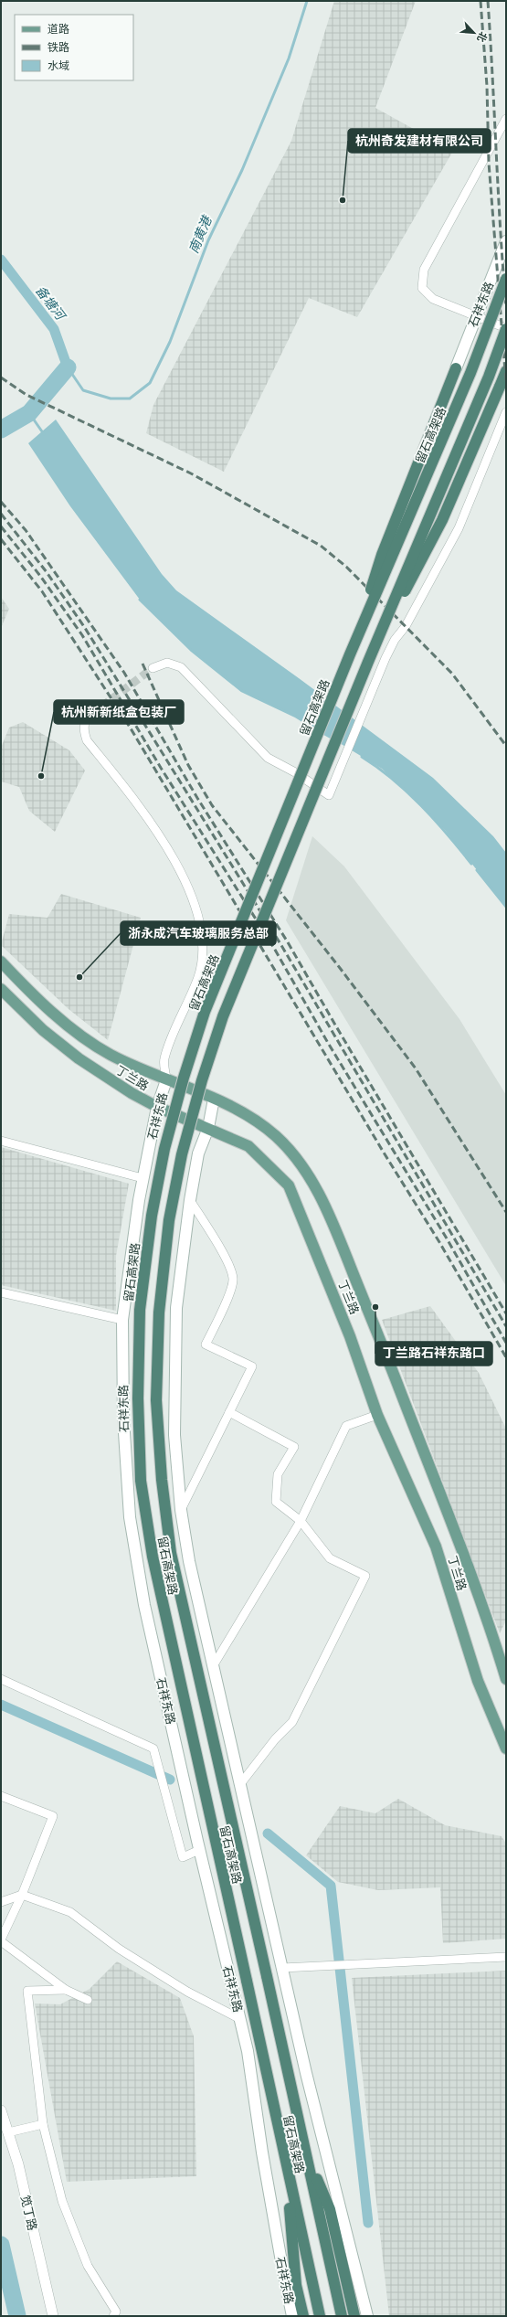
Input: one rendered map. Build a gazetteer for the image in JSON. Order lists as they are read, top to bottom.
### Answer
{
  "streets": {
    "highway": ["留石高架路"],
    "main road": ["石祥东路", "丁兰路"],
    "street": ["笕丁路"]
  },
  "crossings": [
    ["石祥东路", "丁兰路"]
  ],
  "water": ["南黄港", "备塘河"],
  "places": [
    "杭州奇发建材有限公司",
    "杭州新新纸盒包装厂",
    "浙永成汽车玻璃服务总部",
    "丁兰路石祥东路口"
  ],
  "legend": ["道路", "铁路", "水域"],
  "north": "bottom right"
}
